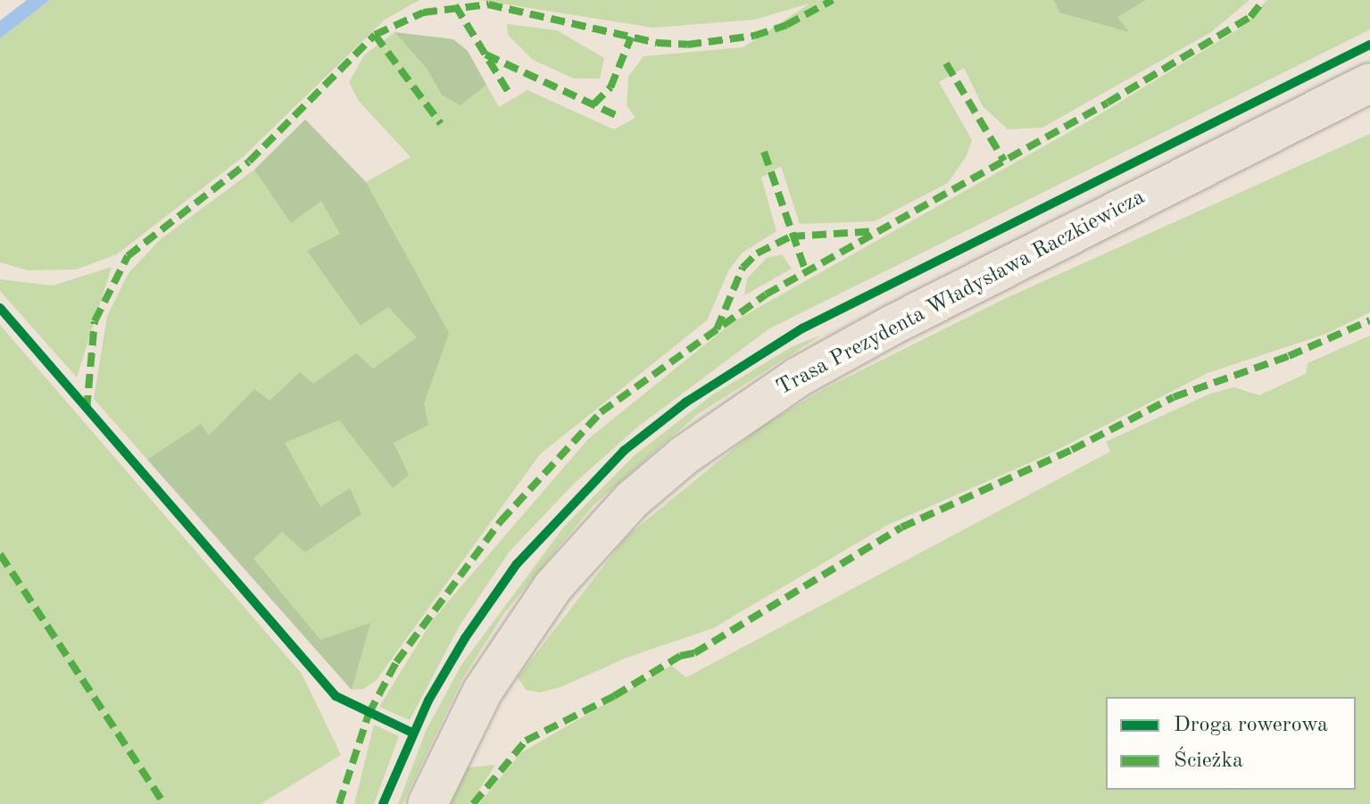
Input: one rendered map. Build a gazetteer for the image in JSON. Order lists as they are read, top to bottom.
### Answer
{
  "streets": {
    "main road": ["Trasa Prezydenta Władysława Raczkiewicza"]
  },
  "legend": ["Droga rowerowa", "Ścieżka"]
}
